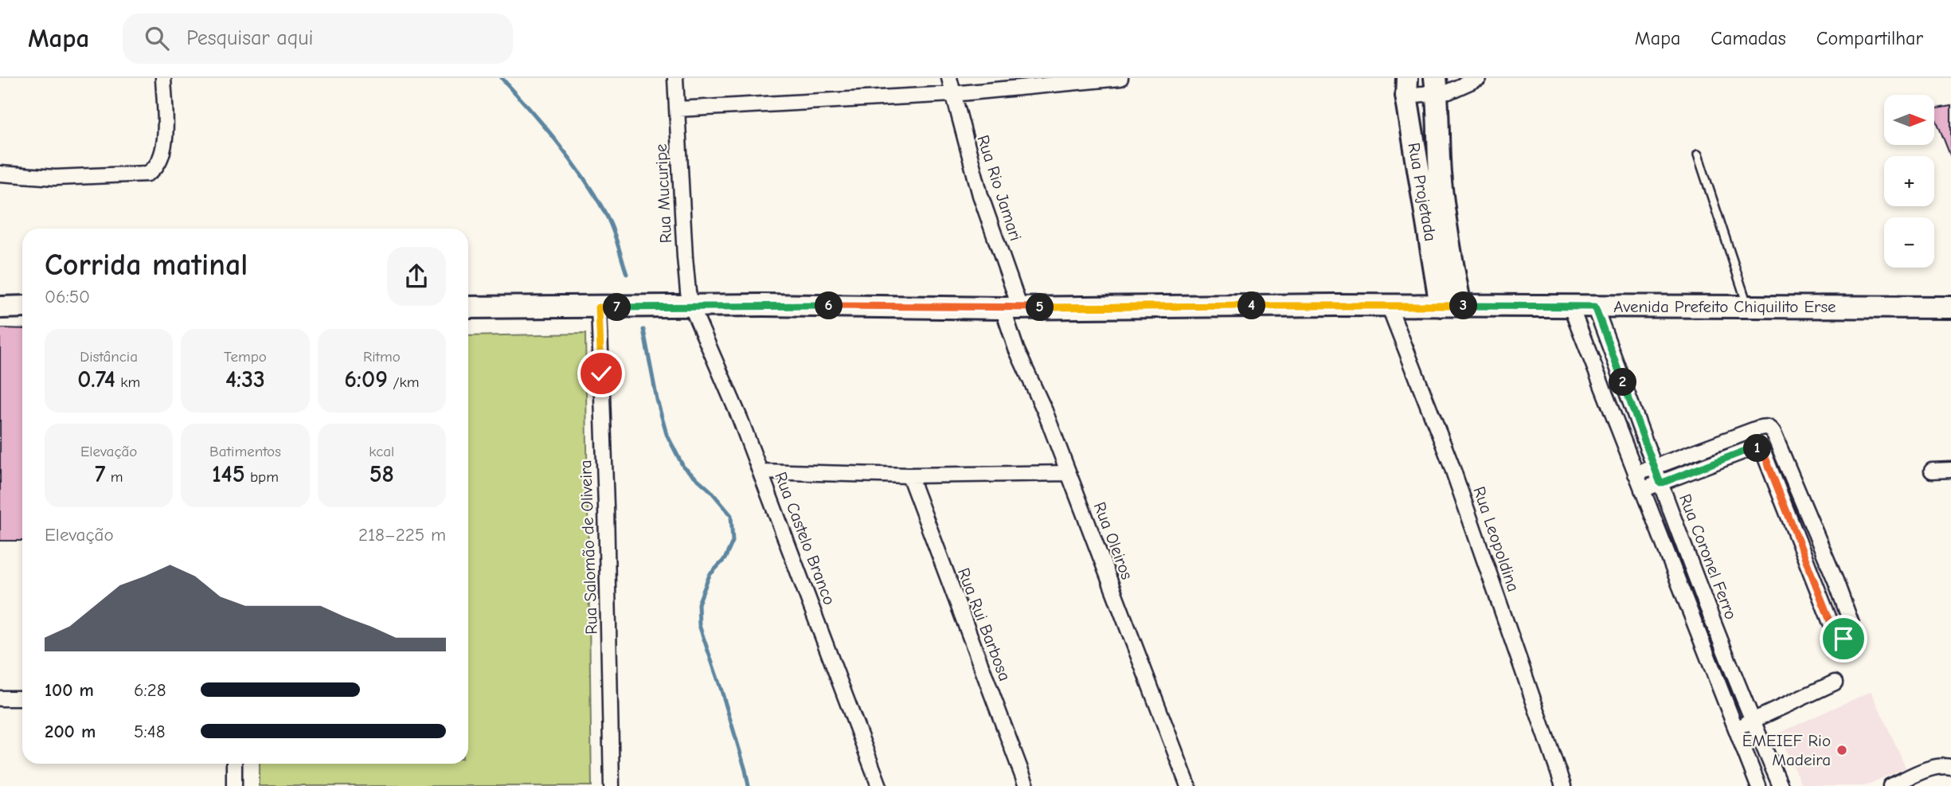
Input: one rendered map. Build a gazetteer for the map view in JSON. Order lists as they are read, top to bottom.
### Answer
{
  "streets": {
    "street": [
      "Rua Rio Jamari",
      "Rua Projetada",
      "Rua Mucuripe",
      "Avenida Prefeito Chiquilito Erse",
      "Rua Castelo Branco",
      "Rua Leopoldina",
      "Rua Oleiros",
      "Rua Salomão de Oliveira",
      "Rua Coronel Ferro",
      "Rua Rui Barbosa"
    ]
  },
  "crossings": [
    ["Rua Rio Jamari", "Avenida Prefeito Chiquilito Erse"],
    ["Rua Rio Jamari", "Rua Oleiros"],
    ["Rua Projetada", "Avenida Prefeito Chiquilito Erse"],
    ["Rua Mucuripe", "Avenida Prefeito Chiquilito Erse"],
    ["Rua Mucuripe", "Rua Castelo Branco"],
    ["Avenida Prefeito Chiquilito Erse", "Rua Castelo Branco"],
    ["Avenida Prefeito Chiquilito Erse", "Rua Leopoldina"],
    ["Avenida Prefeito Chiquilito Erse", "Rua Oleiros"],
    ["Avenida Prefeito Chiquilito Erse", "Rua Salomão de Oliveira"],
    ["Avenida Prefeito Chiquilito Erse", "Rua Coronel Ferro"]
  ],
  "places": ["EMEIEF Rio Madeira"],
  "north": "right",
  "page": {
    "header": "Mapa",
    "search": "Pesquisar aqui",
    "nav": ["Mapa", "Camadas", "Compartilhar"],
    "map_buttons": ["+", "−"],
    "heading": ["Corrida matinal", "06:50"],
    "pins": [
      "3",
      "4",
      "6",
      "5",
      "7",
      "2",
      "1"
    ],
    "stats": [
      ["Distância", "0.74 km"],
      ["Tempo", "4:33"],
      ["Ritmo", "6:09 /km"],
      ["Elevação", "7 m"],
      ["Batimentos", "145 bpm"],
      ["kcal", "58"]
    ],
    "chart": ["Elevação", "218–225 m"],
    "list": [
      {
        "name": "100 m",
        "note": "6:28"
      },
      {
        "name": "200 m",
        "note": "5:48"
      }
    ]
  }
}
